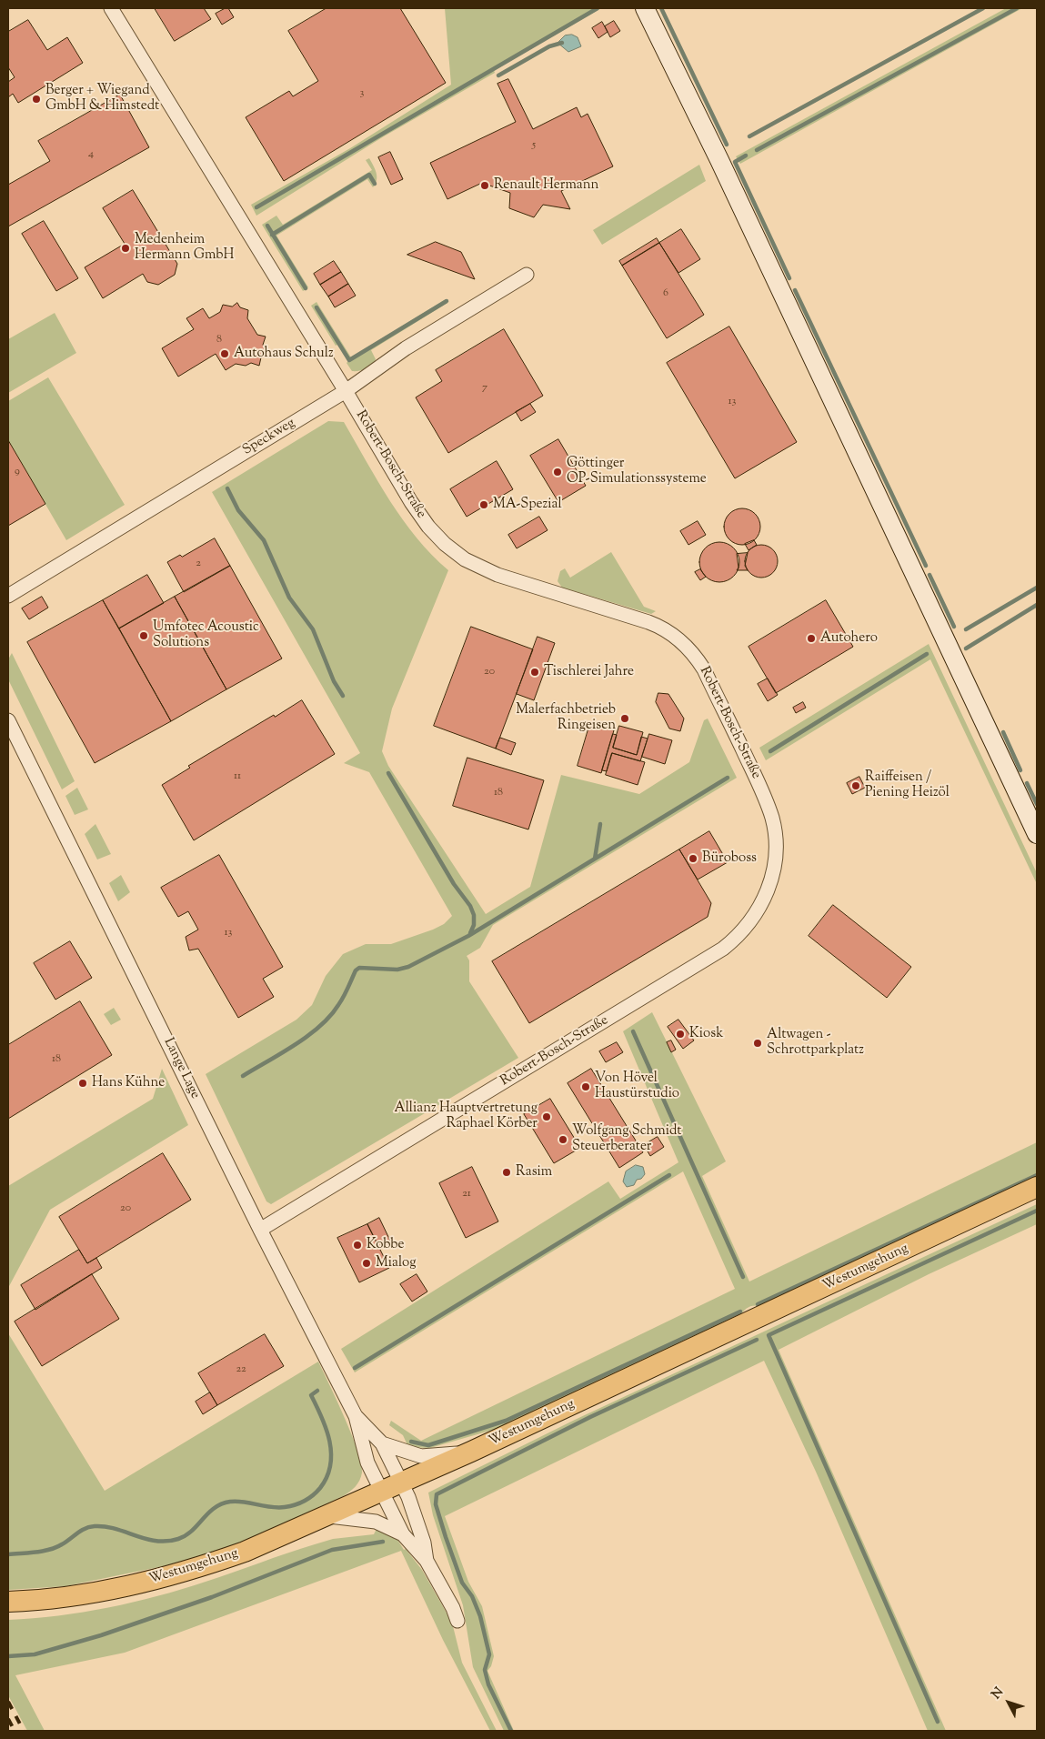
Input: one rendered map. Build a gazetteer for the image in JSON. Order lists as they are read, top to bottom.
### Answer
{
  "streets": {
    "main road": ["Westumgehung"],
    "street": ["Speckweg", "Robert-Bosch-Straße", "Lange Lage"]
  },
  "crossings": [
    ["Speckweg", "Robert-Bosch-Straße"],
    ["Robert-Bosch-Straße", "Lange Lage"],
    ["Lange Lage", "Westumgehung"]
  ],
  "places": [
    "Berger + Wiegand GmbH & Himstedt",
    "Renault Hermann",
    "Medenheim Hermann GmbH",
    "Autohaus Schulz",
    "Göttinger OP-Simulationssysteme",
    "MA-Spezial",
    "Umfotec Acoustic Solutions",
    "Autohero",
    "Tischlerei Jahre",
    "Malerfachbetrieb Ringeisen",
    "Raiffeisen / Piening Heizöl",
    "Büroboss",
    "Kiosk",
    "Altwagen - Schrottparkplatz",
    "Hans Kühne",
    "Von Hövel Haustürstudio",
    "Allianz Hauptvertretung Raphael Körber",
    "Wolfgang Schmidt Steuerberater",
    "Rasim",
    "Kobbe",
    "Mialog"
  ],
  "house_numbers": [
    "3",
    "5",
    "4",
    "6",
    "8",
    "7",
    "13",
    "9",
    "2",
    "20",
    "11",
    "18",
    "13",
    "18",
    "21",
    "20",
    "22"
  ],
  "north": "top left"
}
